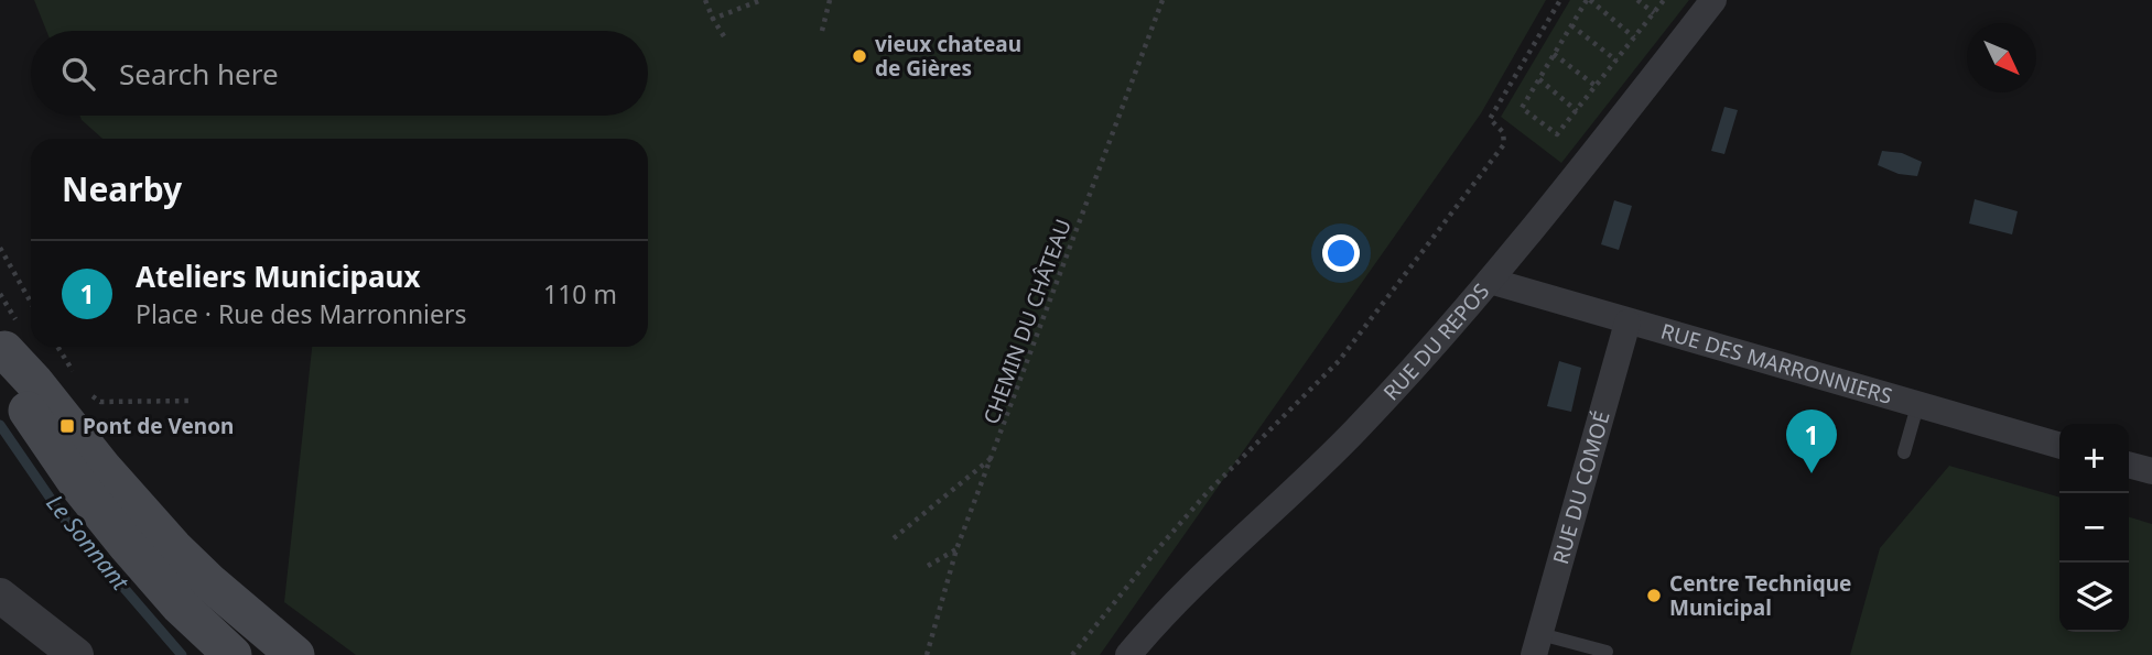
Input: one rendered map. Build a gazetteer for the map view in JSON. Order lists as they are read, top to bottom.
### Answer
{
  "streets": {
    "street": ["RUE DU REPOS", "RUE DES MARRONNIERS", "RUE DU COMOÉ"],
    "path": ["CHEMIN DU CHÂTEAU"]
  },
  "crossings": [
    ["RUE DU REPOS", "RUE DES MARRONNIERS"],
    ["RUE DES MARRONNIERS", "RUE DU COMOÉ"]
  ],
  "water": ["Le Sonnant"],
  "places": {
    "other": ["vieux chateau de Gières", "Centre Technique Municipal"],
    "transit": ["Pont de Venon"]
  },
  "north": "bottom right",
  "page": {
    "search": "Search here",
    "heading": "Nearby",
    "list": [
      {
        "mark": "1",
        "name": "Ateliers Municipaux",
        "note": "Place · Rue des Marronniers",
        "value": "110 m"
      }
    ],
    "pins": "1",
    "map_buttons": ["+", "−"]
  }
}
